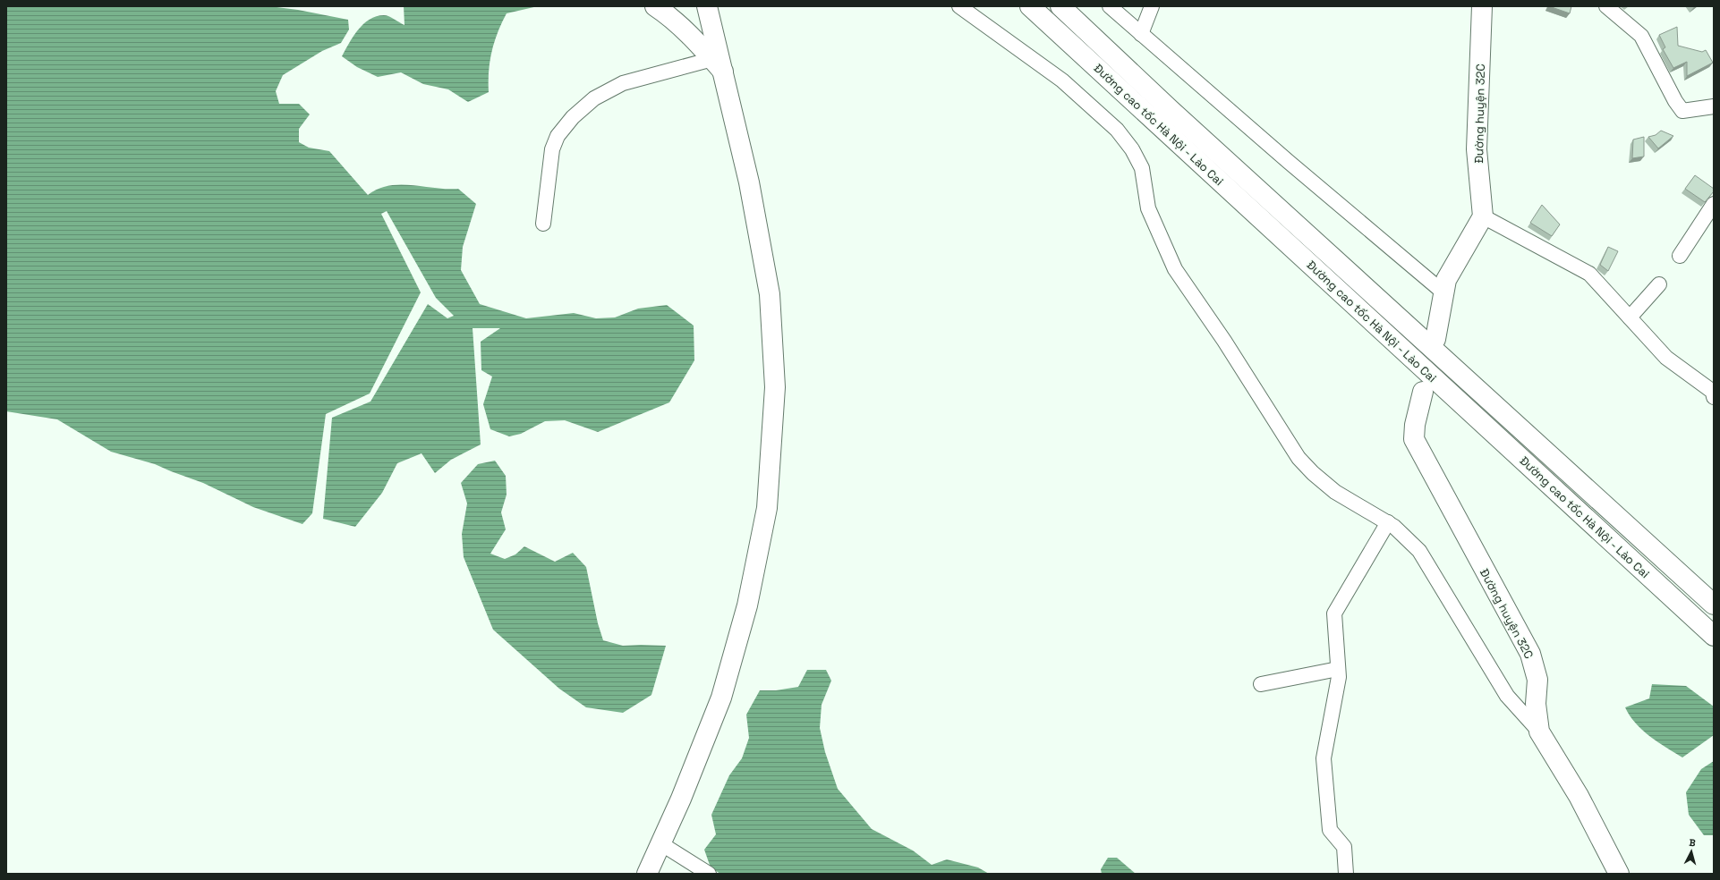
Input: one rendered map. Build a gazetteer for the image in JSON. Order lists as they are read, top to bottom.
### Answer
{
  "streets": {
    "main road": ["Đường huyện 32C", "Đường cao tốc Hà Nội - Lào Cai"]
  },
  "north": "top"
}
